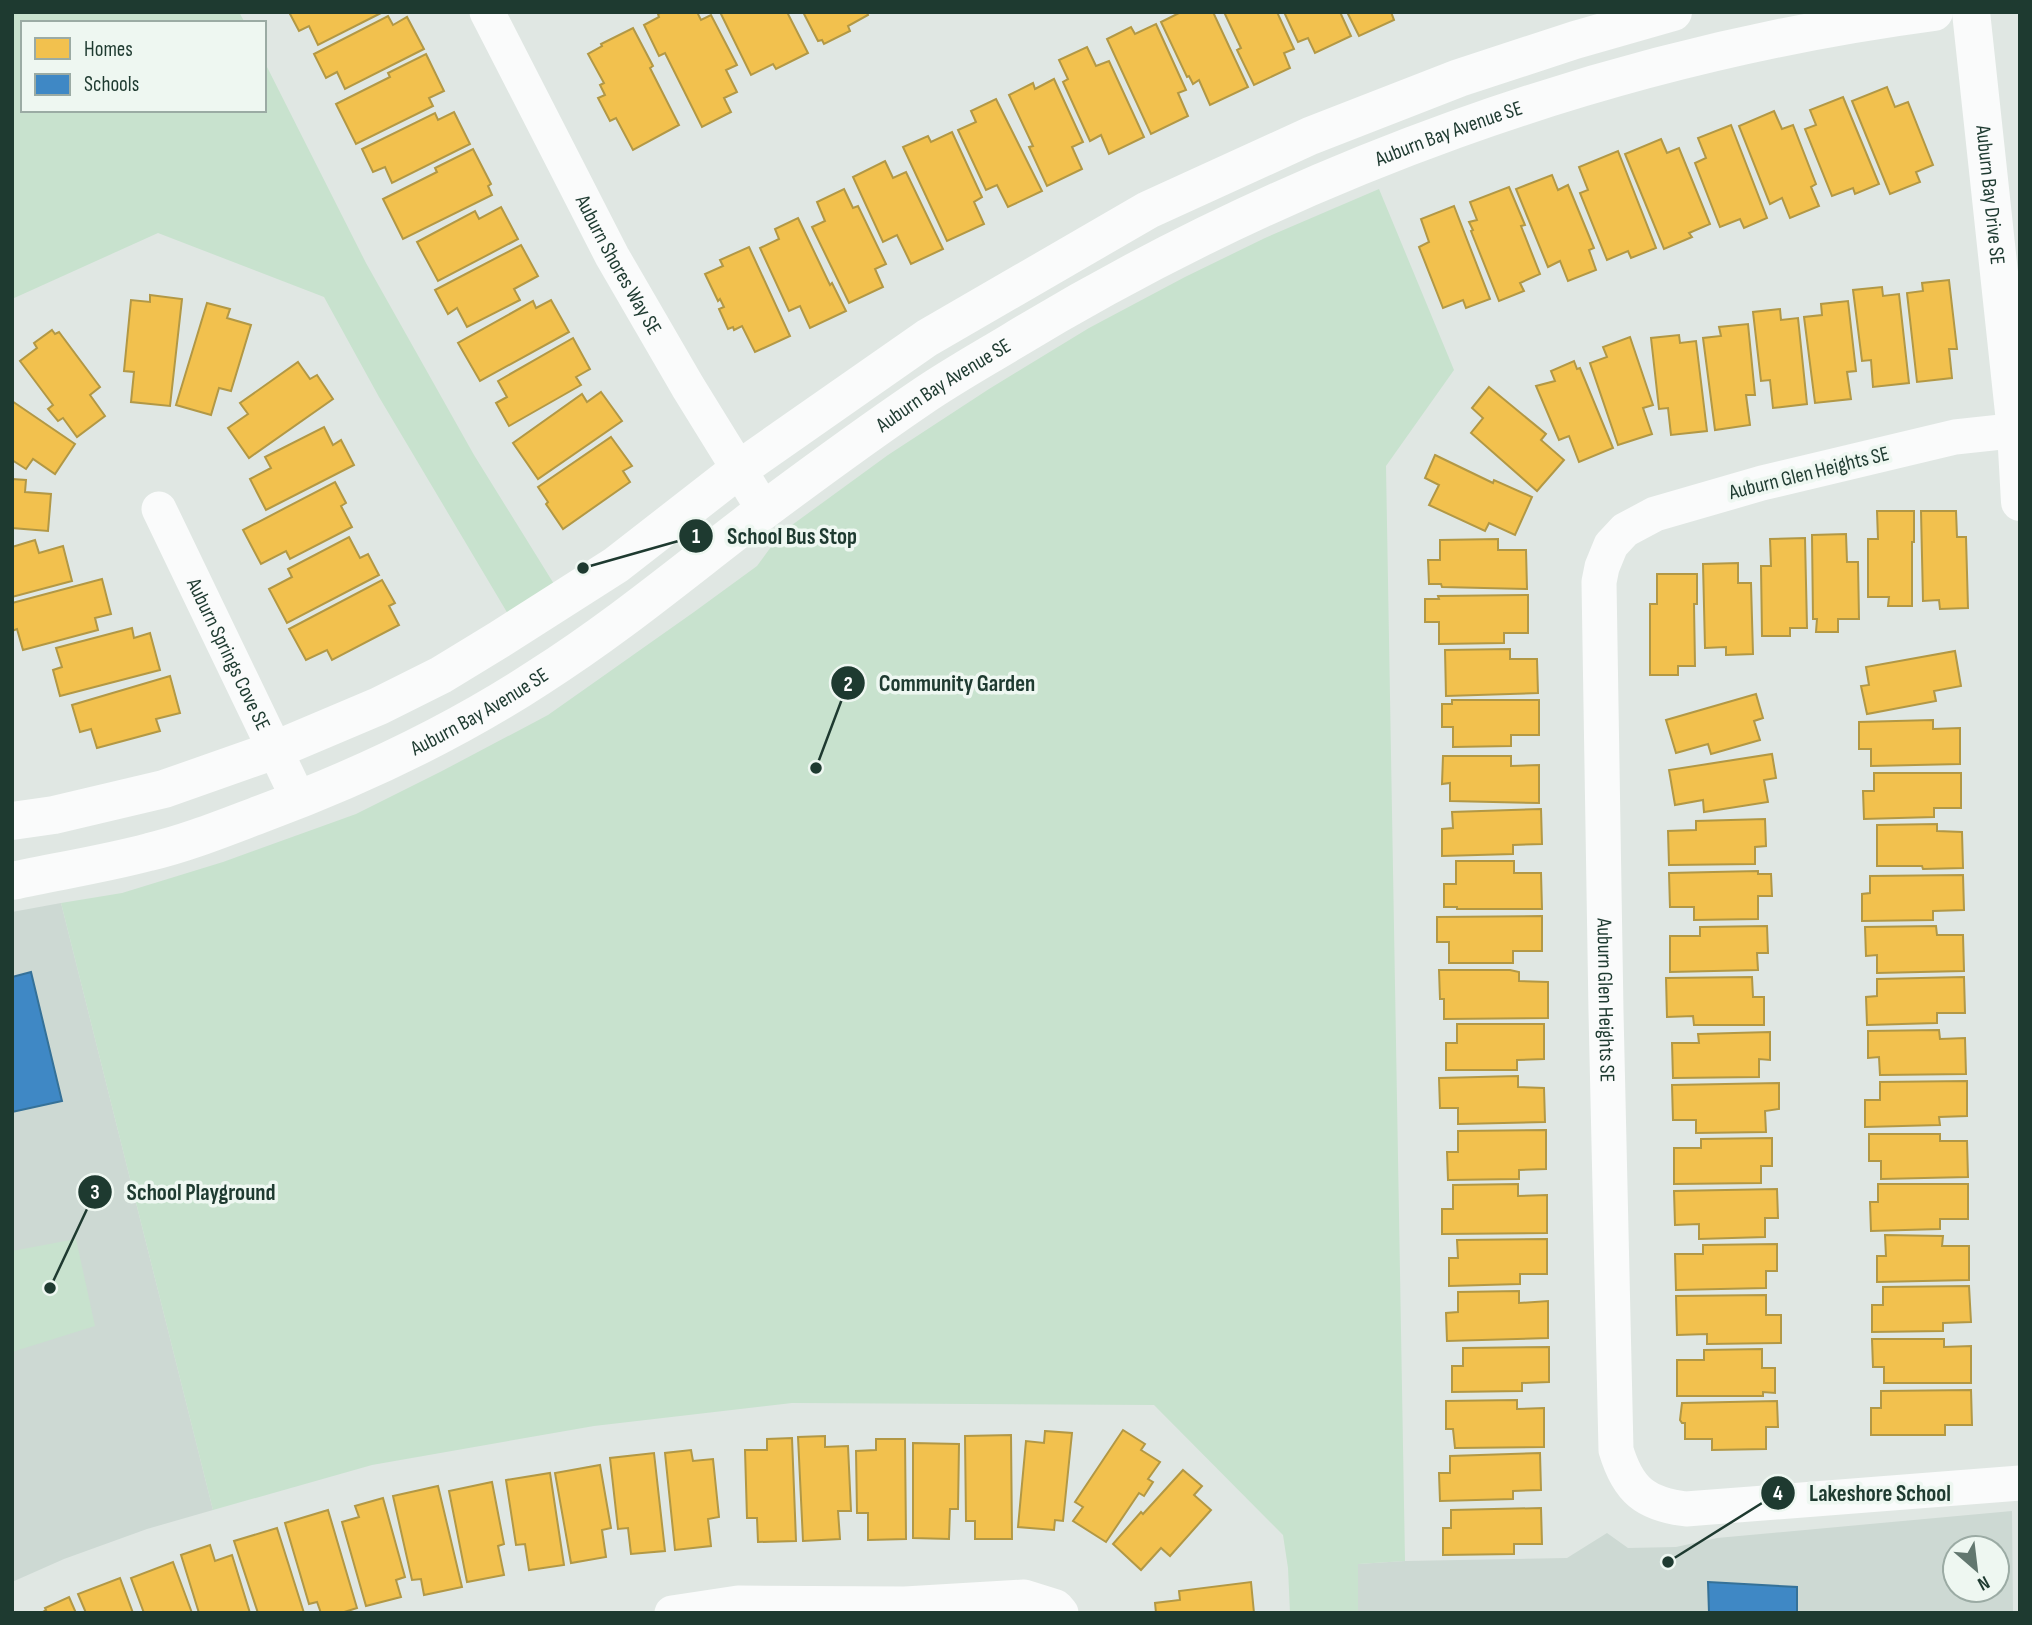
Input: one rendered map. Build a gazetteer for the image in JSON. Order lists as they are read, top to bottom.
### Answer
{
  "streets": {
    "street": [
      "Auburn Bay Avenue SE",
      "Auburn Bay Drive SE",
      "Auburn Shores Way SE",
      "Auburn Glen Heights SE",
      "Auburn Springs Cove SE"
    ]
  },
  "crossings": [
    ["Auburn Bay Avenue SE", "Auburn Shores Way SE"],
    ["Auburn Bay Avenue SE", "Auburn Springs Cove SE"],
    ["Auburn Bay Drive SE", "Auburn Glen Heights SE"]
  ],
  "places": [
    "School Bus Stop",
    "Community Garden",
    "School Playground",
    "Lakeshore School"
  ],
  "legend": ["Homes", "Schools"],
  "north": "bottom right"
}
